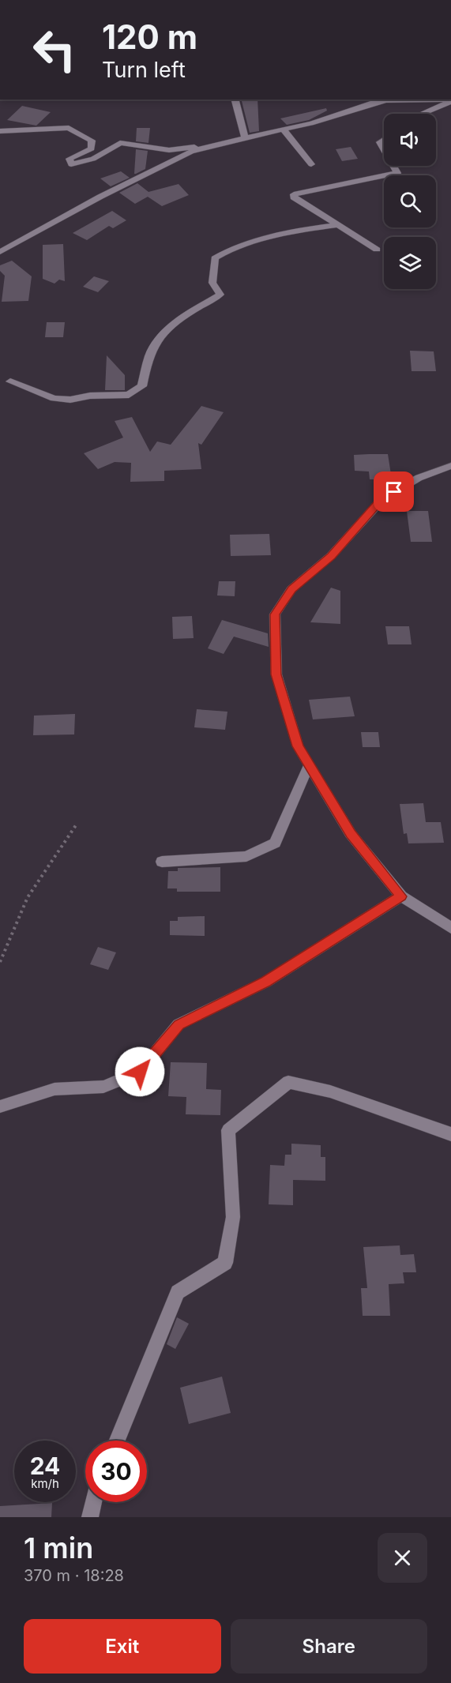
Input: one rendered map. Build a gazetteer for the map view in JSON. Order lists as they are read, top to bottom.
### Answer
{
  "page": {
    "turn": ["120 m", "Turn left"],
    "speed": "24 km/h",
    "limit": "30",
    "heading": ["1 min", "370 m · 18:28"],
    "buttons": ["Exit", "Share"]
  }
}
